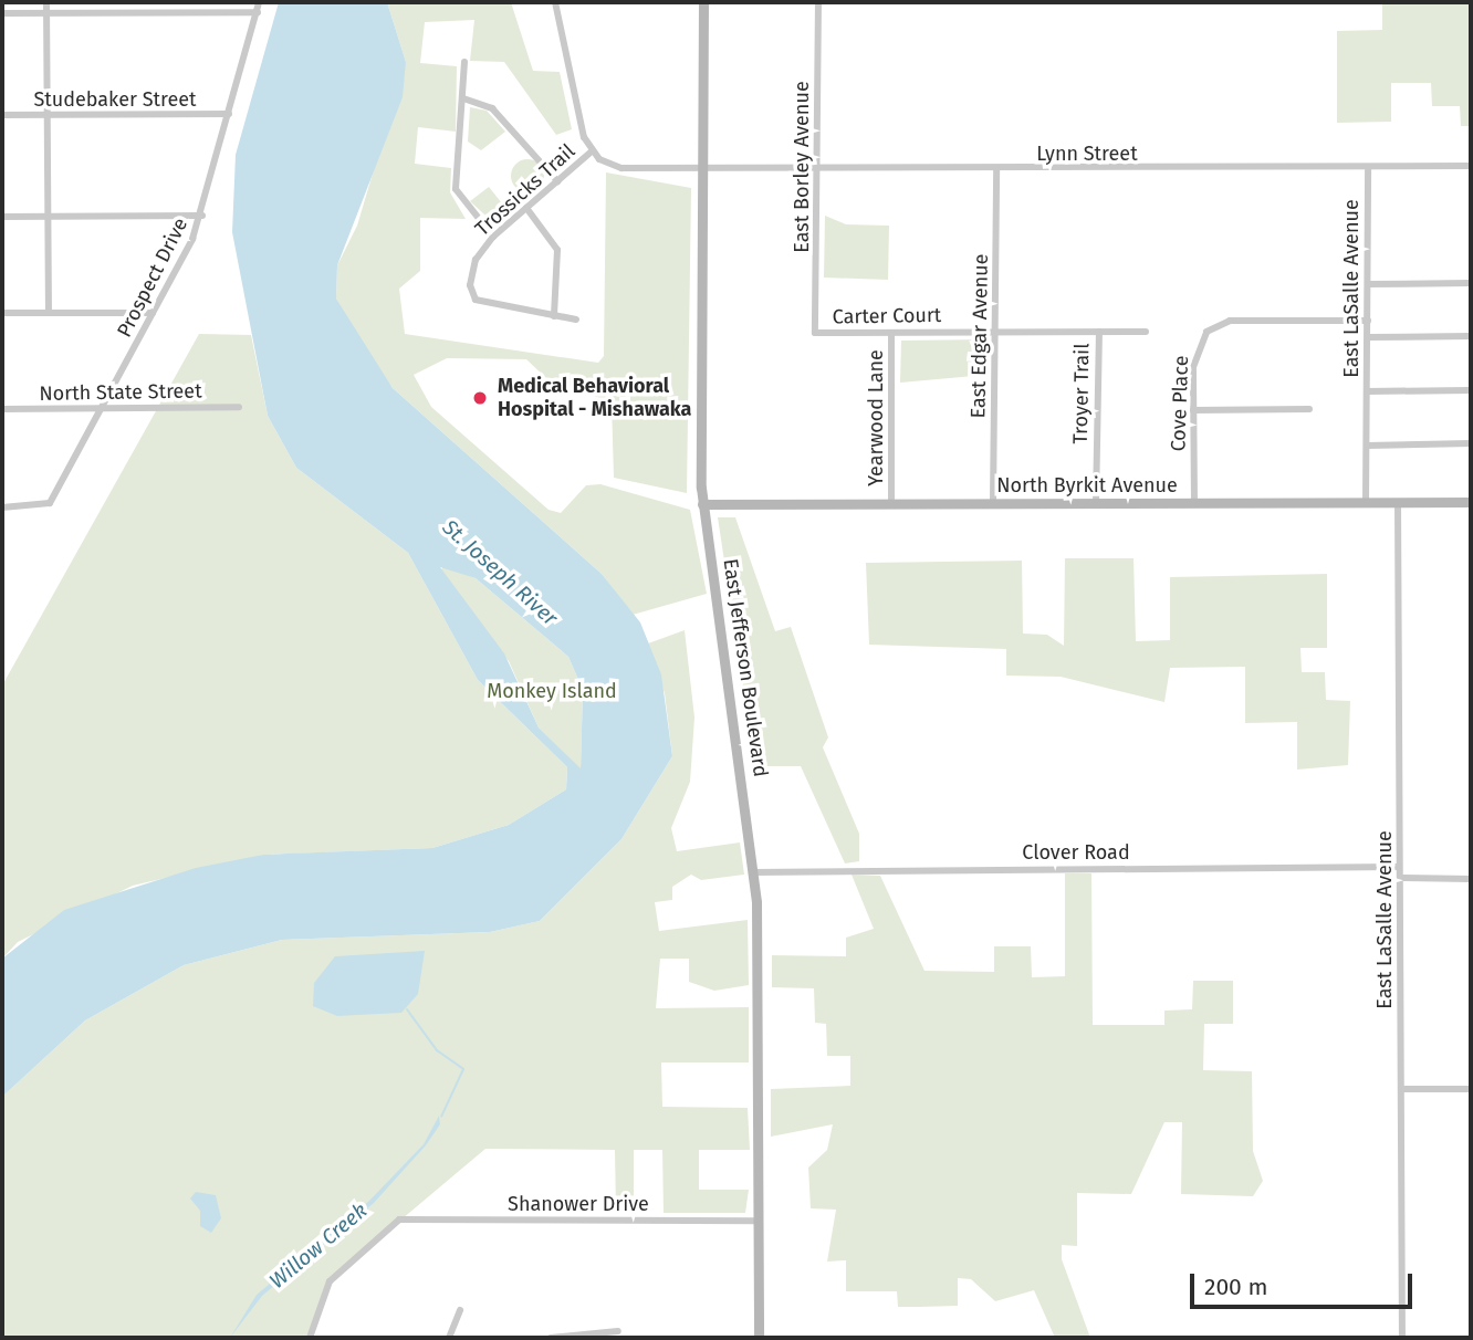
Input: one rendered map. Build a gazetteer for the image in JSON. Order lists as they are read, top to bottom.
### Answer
{
  "streets": {
    "street": [
      "Studebaker Street",
      "Lynn Street",
      "East Borley Avenue",
      "Trossicks Trail",
      "Prospect Drive",
      "East LaSalle Avenue",
      "Carter Court",
      "East Edgar Avenue",
      "North State Street",
      "Troyer Trail",
      "Cove Place",
      "Yearwood Lane",
      "North Byrkit Avenue",
      "East Jefferson Boulevard",
      "Clover Road",
      "Shanower Drive"
    ]
  },
  "crossings": [
    ["Studebaker Street", "Prospect Drive"],
    ["Lynn Street", "East Borley Avenue"],
    ["Lynn Street", "Trossicks Trail"],
    ["Lynn Street", "East LaSalle Avenue"],
    ["Lynn Street", "East Edgar Avenue"],
    ["Lynn Street", "East Jefferson Boulevard"],
    ["East Borley Avenue", "Carter Court"],
    ["Prospect Drive", "North State Street"],
    ["East LaSalle Avenue", "Cove Place"],
    ["East LaSalle Avenue", "North Byrkit Avenue"],
    ["East LaSalle Avenue", "Clover Road"],
    ["Carter Court", "East Edgar Avenue"],
    ["Carter Court", "Troyer Trail"],
    ["Carter Court", "Yearwood Lane"],
    ["East Edgar Avenue", "North Byrkit Avenue"],
    ["Troyer Trail", "North Byrkit Avenue"],
    ["Cove Place", "North Byrkit Avenue"],
    ["Yearwood Lane", "North Byrkit Avenue"],
    ["North Byrkit Avenue", "East Jefferson Boulevard"],
    ["East Jefferson Boulevard", "Clover Road"],
    ["East Jefferson Boulevard", "Shanower Drive"]
  ],
  "water": ["St. Joseph River", "Willow Creek"],
  "parks": ["Monkey Island"],
  "places": ["Medical Behavioral Hospital - Mishawaka"],
  "scale_bar": "200 m"
}
